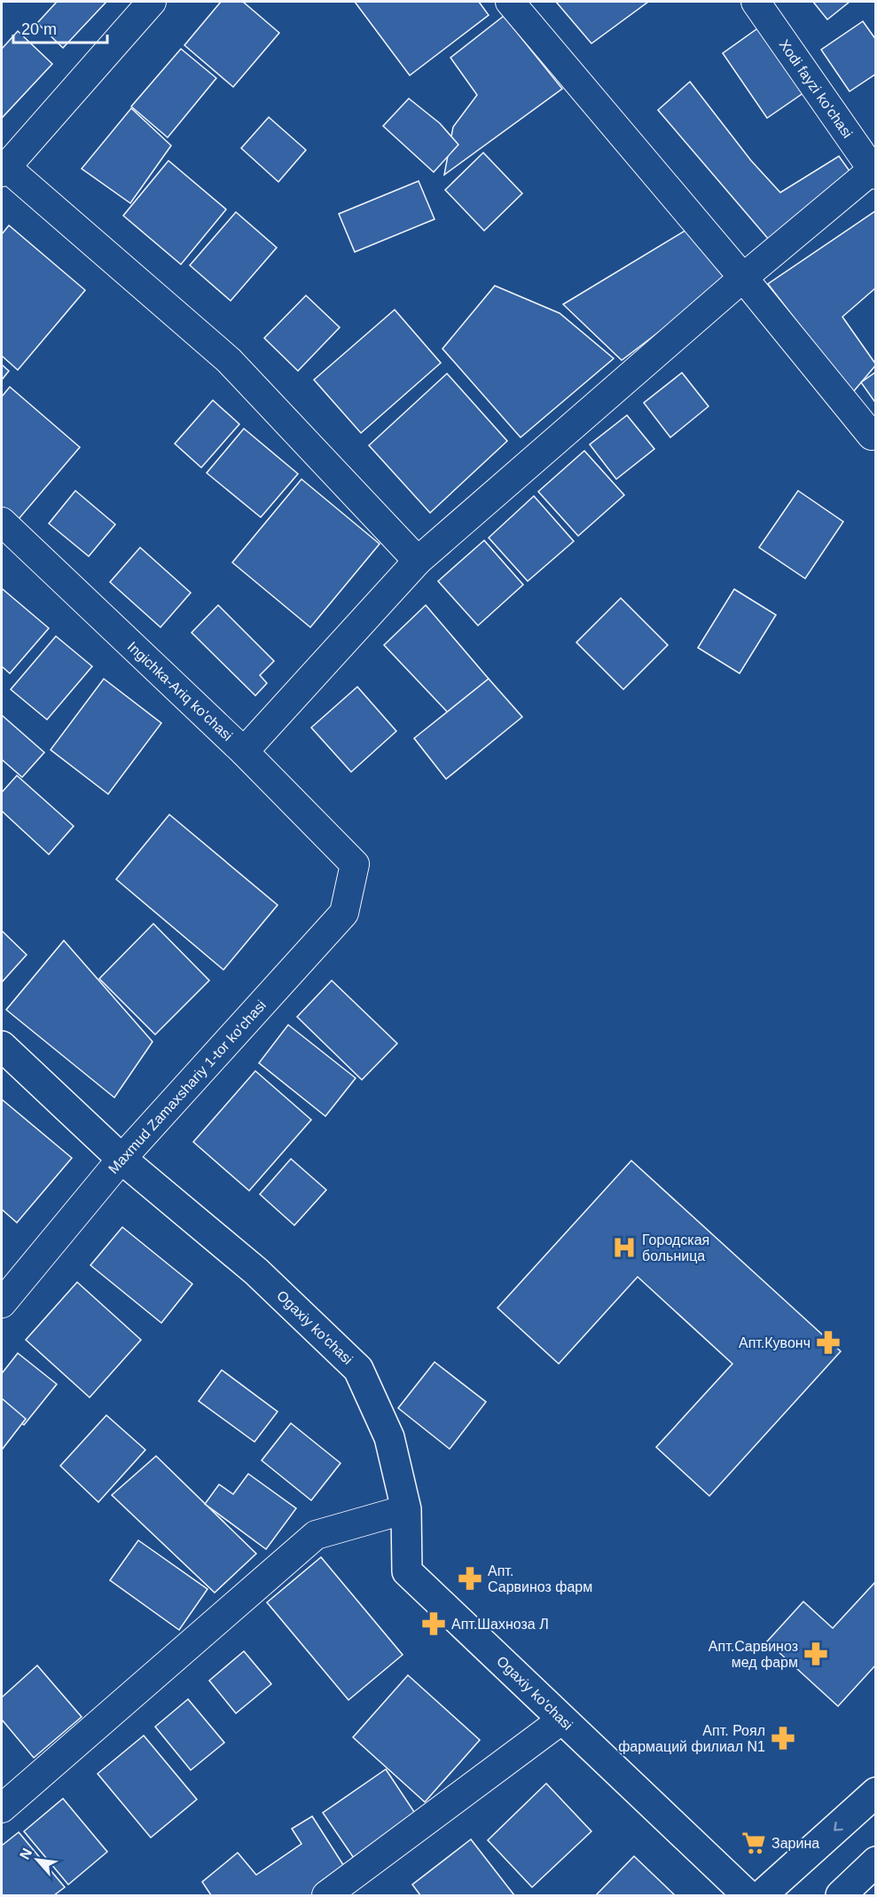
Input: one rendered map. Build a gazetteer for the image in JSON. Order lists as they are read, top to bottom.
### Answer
{
  "streets": {
    "street": [
      "Xodi fayzi ko'chasi",
      "Ingichka-Ariq ko'chasi",
      "Maxmud Zamaxshariy 1-tor ko'chasi",
      "Ogaxiy ko'chasi"
    ]
  },
  "crossings": [
    ["Ingichka-Ariq ko'chasi", "Maxmud Zamaxshariy 1-tor ko'chasi"],
    ["Maxmud Zamaxshariy 1-tor ko'chasi", "Ogaxiy ko'chasi"]
  ],
  "places": {
    "hospital": ["Городская больница"],
    "pharmacy": [
      "Апт.Кувонч",
      "Апт. Сарвиноз фарм",
      "Апт.Шахноза Л",
      "Апт.Сарвиноз мед фарм",
      "Апт. Роял фармаций филиал N1"
    ],
    "supermarket": ["Зарина"]
  },
  "scale_bar": "20 m",
  "north": "top left"
}
